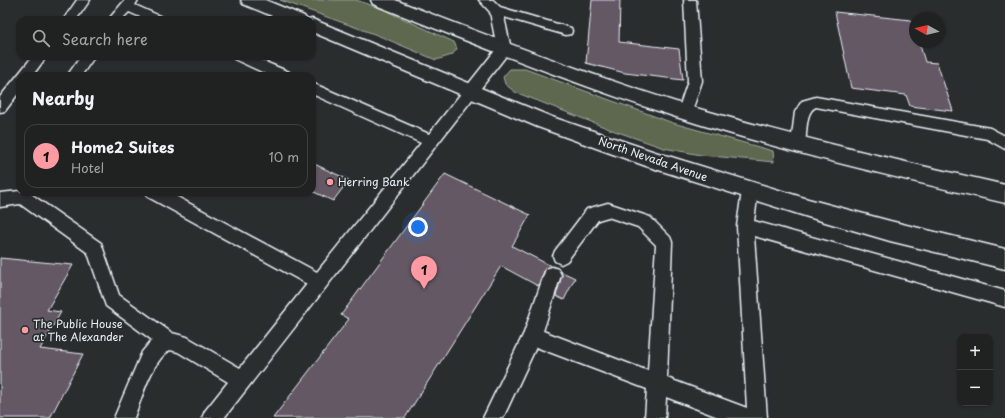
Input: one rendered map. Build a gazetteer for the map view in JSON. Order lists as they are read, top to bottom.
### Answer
{
  "streets": {
    "main road": ["North Nevada Avenue"]
  },
  "places": ["Herring Bank", "The Public House at The Alexander"],
  "north": "left",
  "page": {
    "search": "Search here",
    "heading": "Nearby",
    "list": [
      {
        "mark": "1",
        "name": "Home2 Suites",
        "note": "Hotel",
        "value": "10 m"
      }
    ],
    "pins": "1",
    "map_buttons": ["+", "−"]
  }
}
